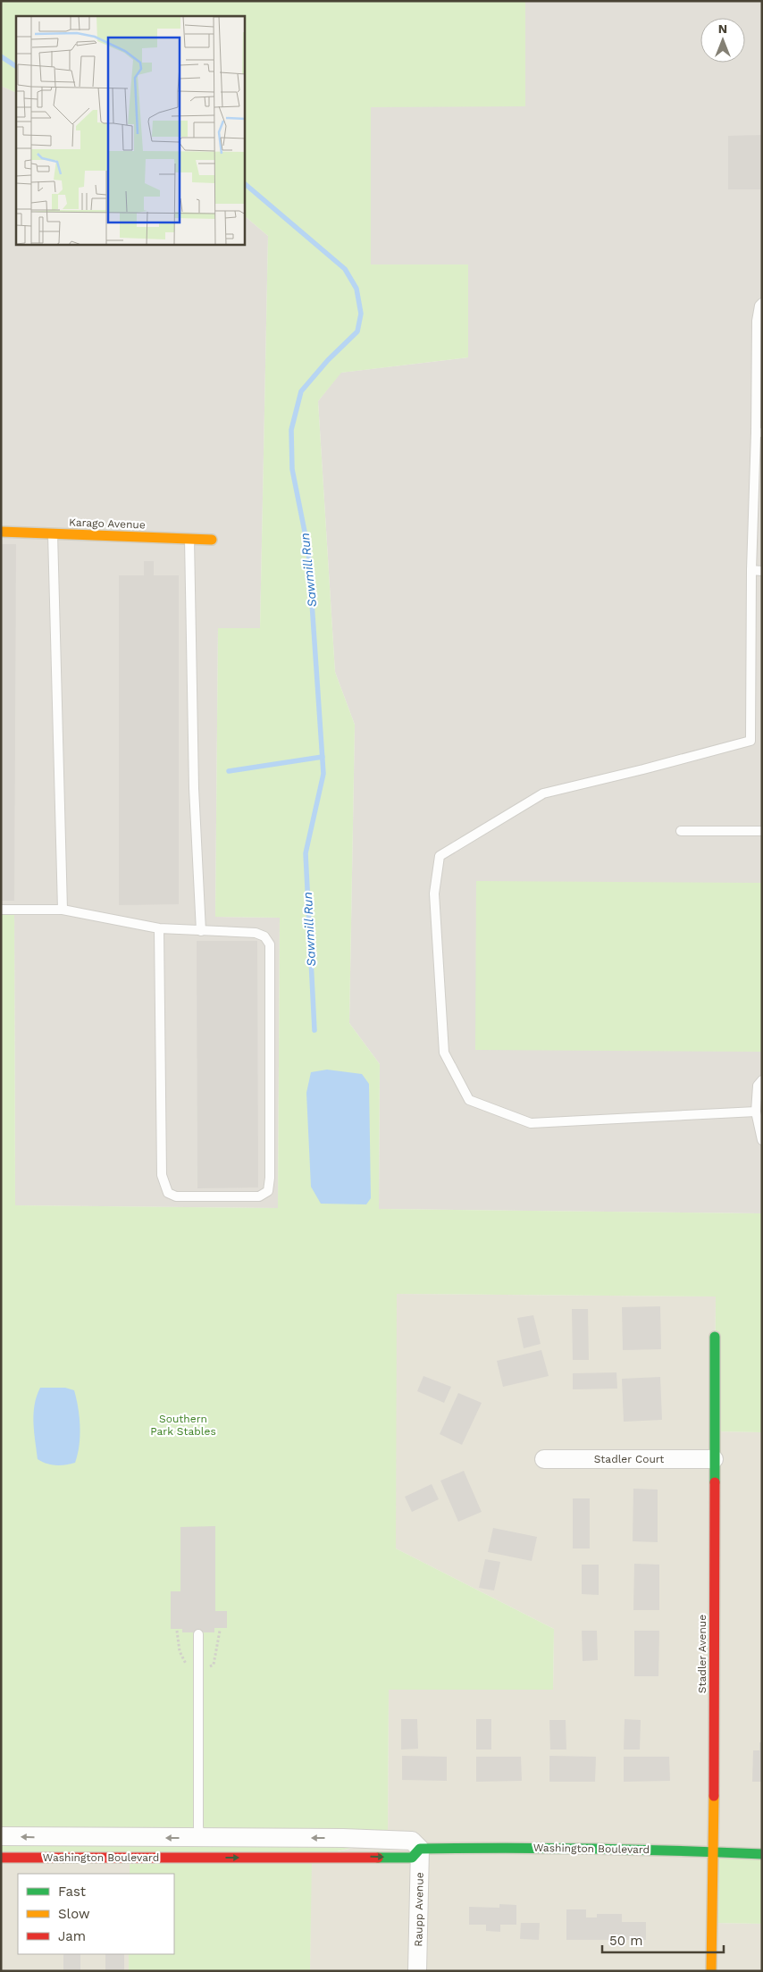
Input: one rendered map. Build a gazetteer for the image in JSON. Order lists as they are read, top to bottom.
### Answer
{
  "streets": {
    "street": [
      "Karago Avenue",
      "Stadler Court",
      "Stadler Avenue",
      "Washington Boulevard",
      "Raupp Avenue"
    ]
  },
  "crossings": [
    ["Stadler Court", "Stadler Avenue"],
    ["Stadler Avenue", "Washington Boulevard"],
    ["Washington Boulevard", "Raupp Avenue"]
  ],
  "water": ["Sawmill Run"],
  "parks": ["Southern Park Stables"],
  "legend": ["Fast", "Slow", "Jam"],
  "scale_bar": "50 m",
  "north": "top"
}
